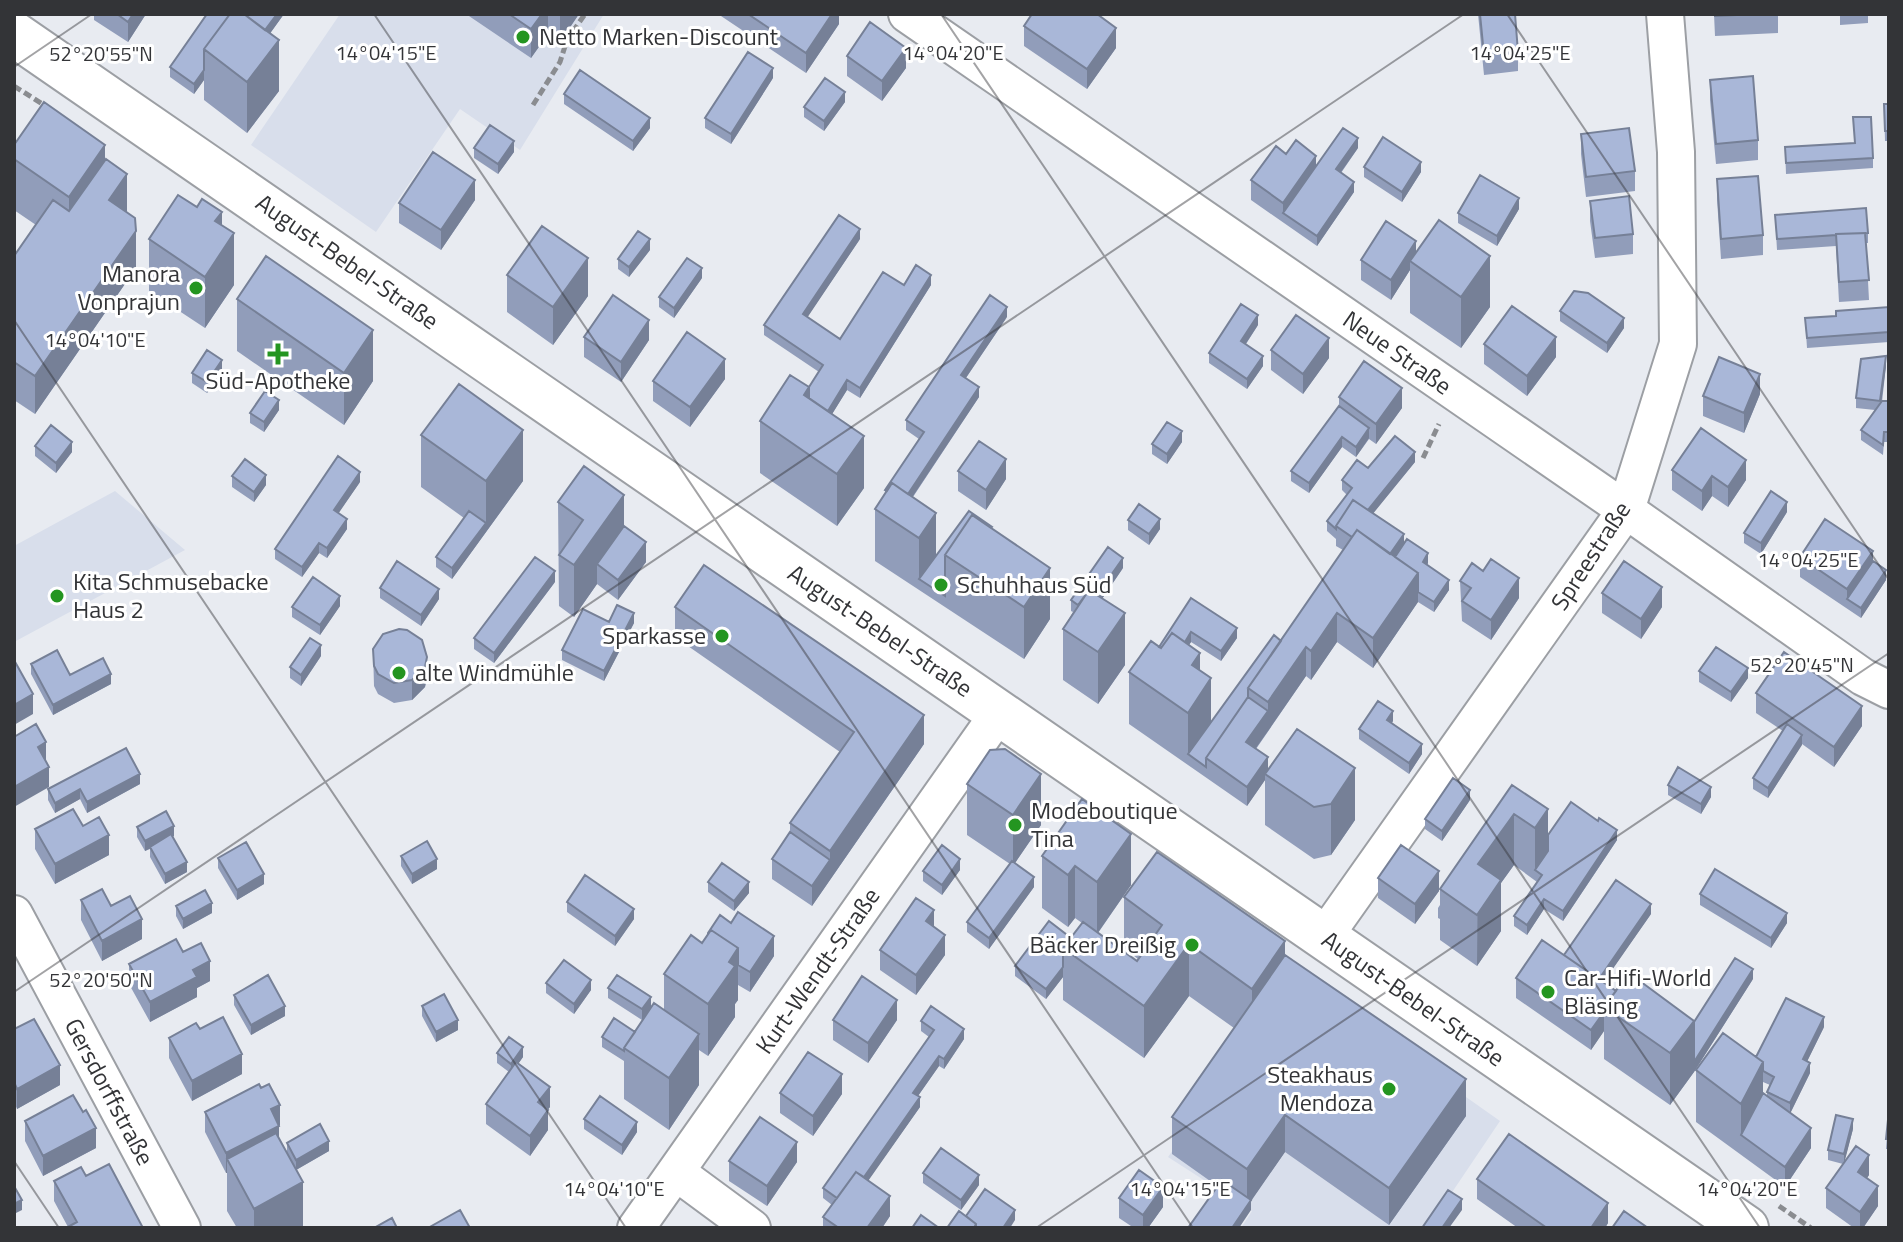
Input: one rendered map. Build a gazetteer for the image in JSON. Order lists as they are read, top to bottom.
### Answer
{
  "streets": {
    "main road": ["August-Bebel-Straße"],
    "street": [
      "Neue Straße",
      "Spreestraße",
      "Kurt-Wendt-Straße",
      "Gersdorffstraße"
    ]
  },
  "crossings": [
    ["August-Bebel-Straße", "Spreestraße"],
    ["August-Bebel-Straße", "Kurt-Wendt-Straße"],
    ["Neue Straße", "Spreestraße"]
  ],
  "places": {
    "other": [
      "Netto Marken-Discount",
      "Manora Vonprajun",
      "Schuhhaus Süd",
      "Kita Schmusebacke Haus 2",
      "Sparkasse",
      "alte Windmühle",
      "Modeboutique Tina",
      "Bäcker Dreißig",
      "Car-Hifi-World Bläsing",
      "Steakhaus Mendoza"
    ],
    "health": ["Süd-Apotheke"]
  },
  "coordinates": [
    "14°04'15\"E",
    "14°04'20\"E",
    "14°04'25\"E",
    "52°20'55\"N",
    "14°04'10\"E",
    "52°20'45\"N",
    "52°20'50\"N"
  ]
}
